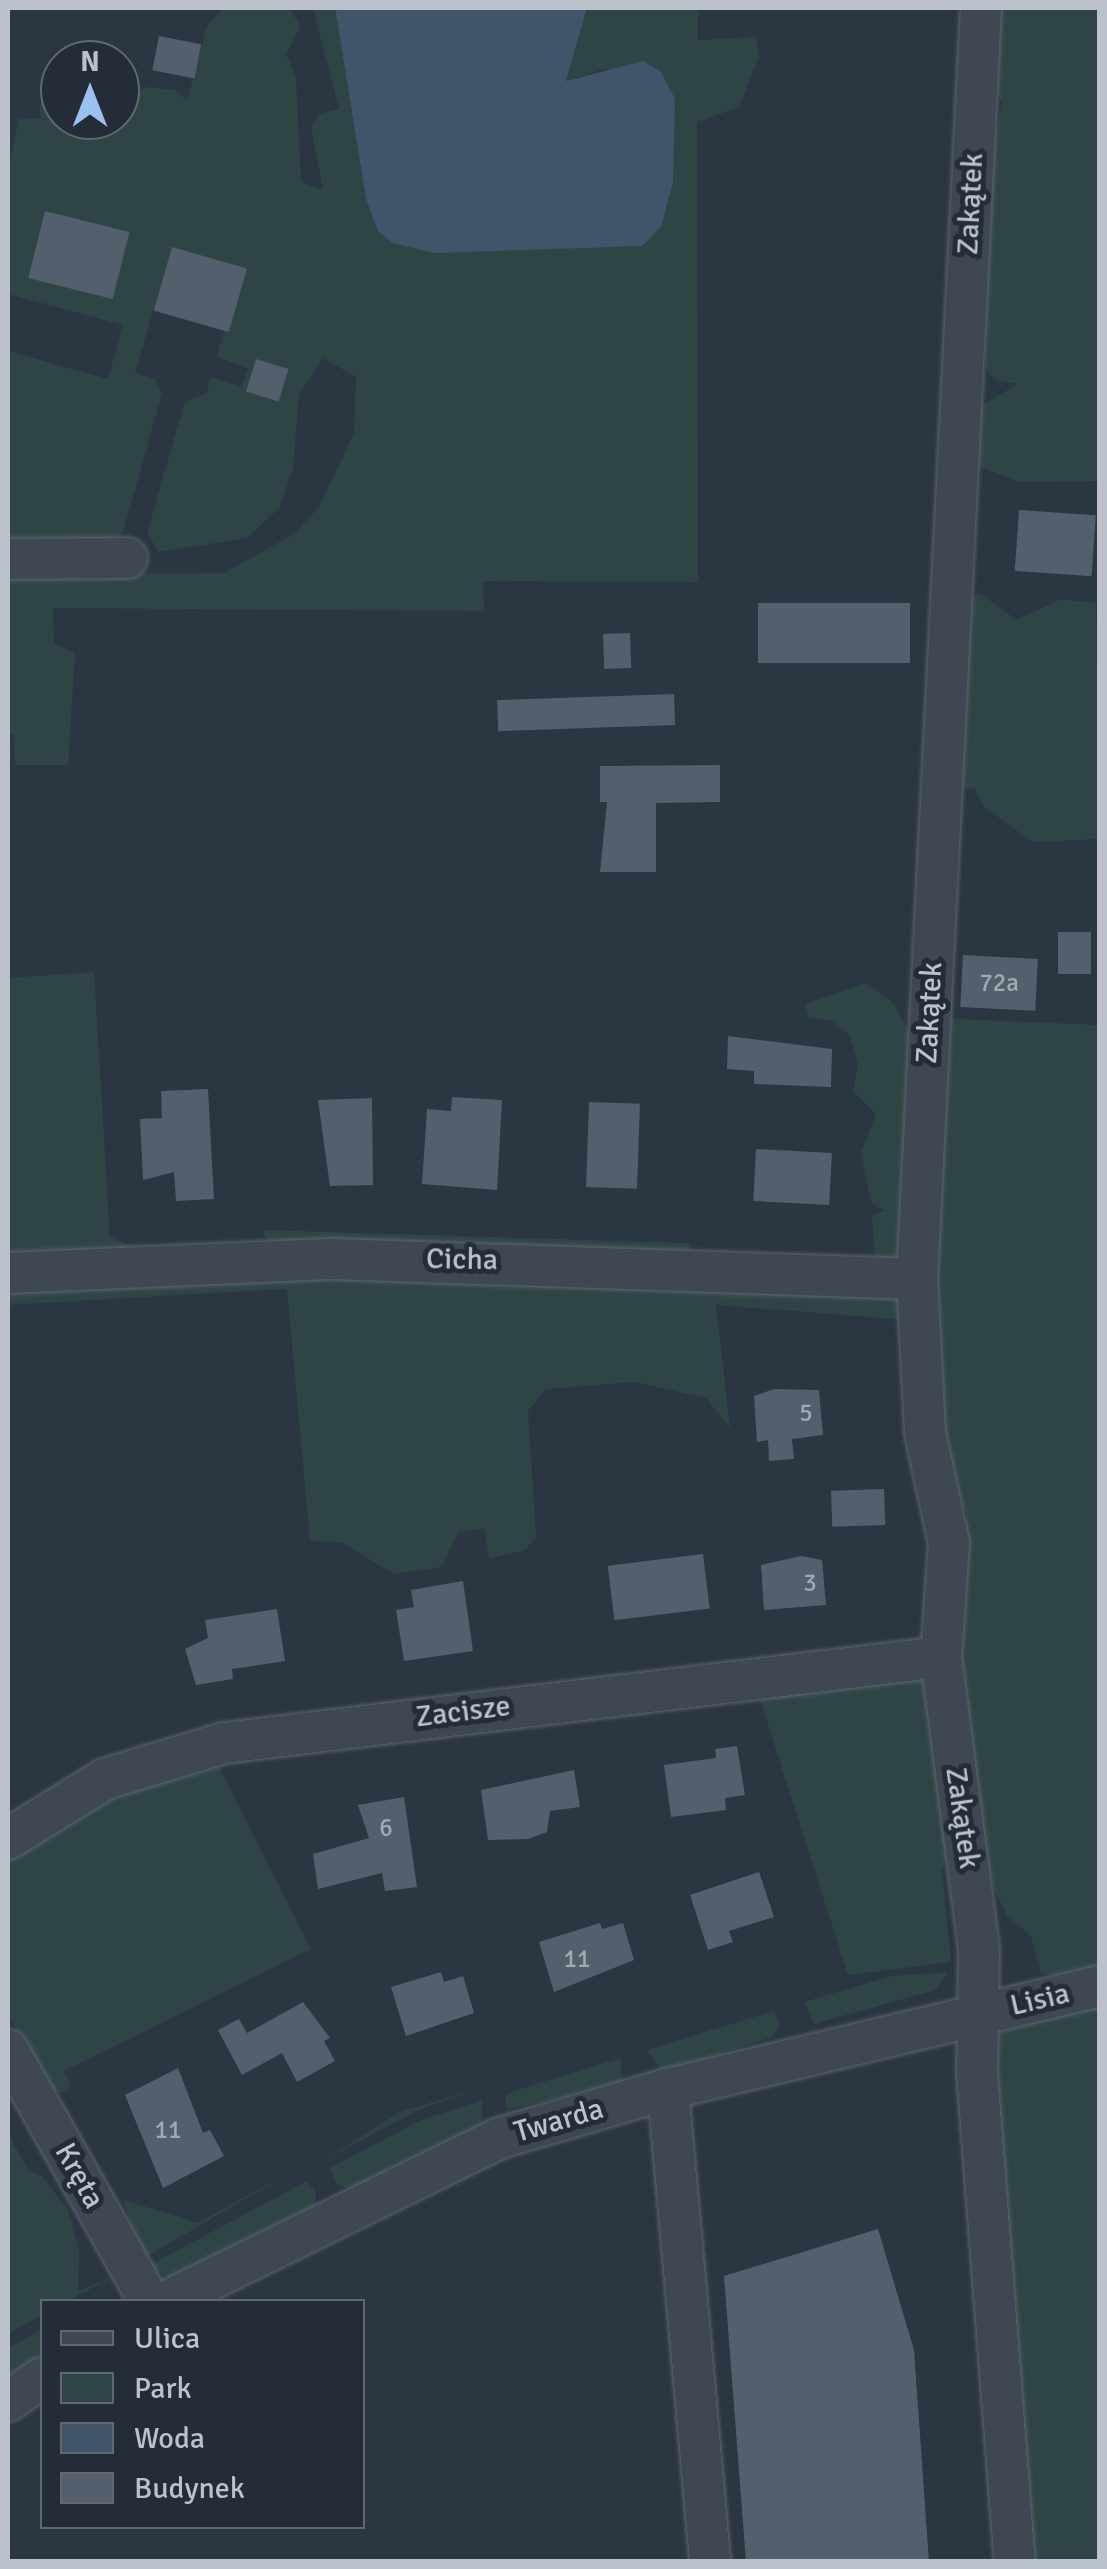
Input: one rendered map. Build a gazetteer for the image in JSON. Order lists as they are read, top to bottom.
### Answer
{
  "streets": {
    "street": [
      "Zakątek",
      "Cicha",
      "Zacisze",
      "Lisia",
      "Twarda",
      "Kręta"
    ]
  },
  "crossings": [
    ["Zakątek", "Cicha"],
    ["Zakątek", "Zacisze"],
    ["Zakątek", "Lisia"],
    ["Zakątek", "Twarda"],
    ["Lisia", "Twarda"]
  ],
  "house_numbers": [
    "72a",
    "5",
    "3",
    "6",
    "11",
    "11"
  ],
  "legend": [
    "Ulica",
    "Park",
    "Woda",
    "Budynek"
  ],
  "north": "top"
}
